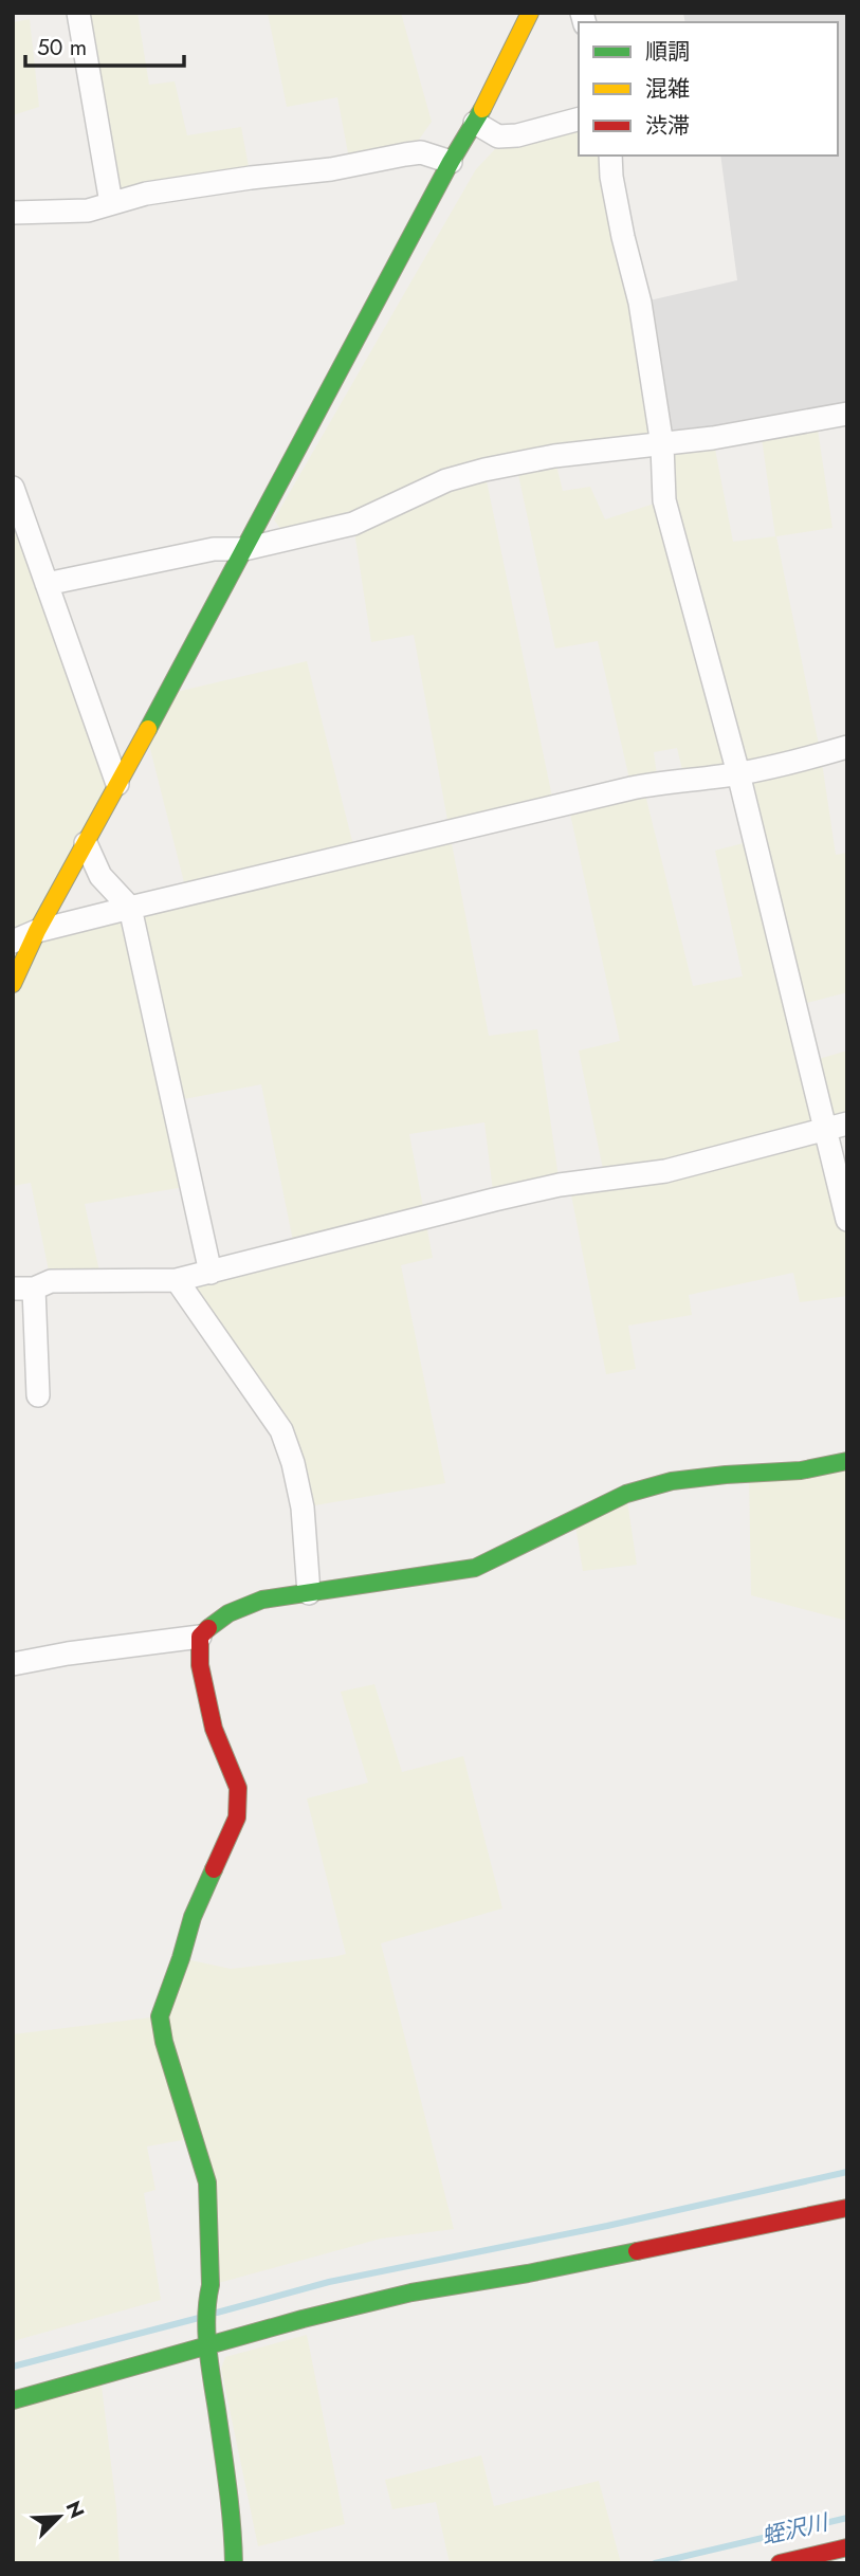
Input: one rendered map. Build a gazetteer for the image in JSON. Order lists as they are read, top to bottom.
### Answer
{
  "water": ["蛭沢川"],
  "legend": ["順調", "混雑", "渋滞"],
  "scale_bar": "50 m",
  "north": "top right"
}
